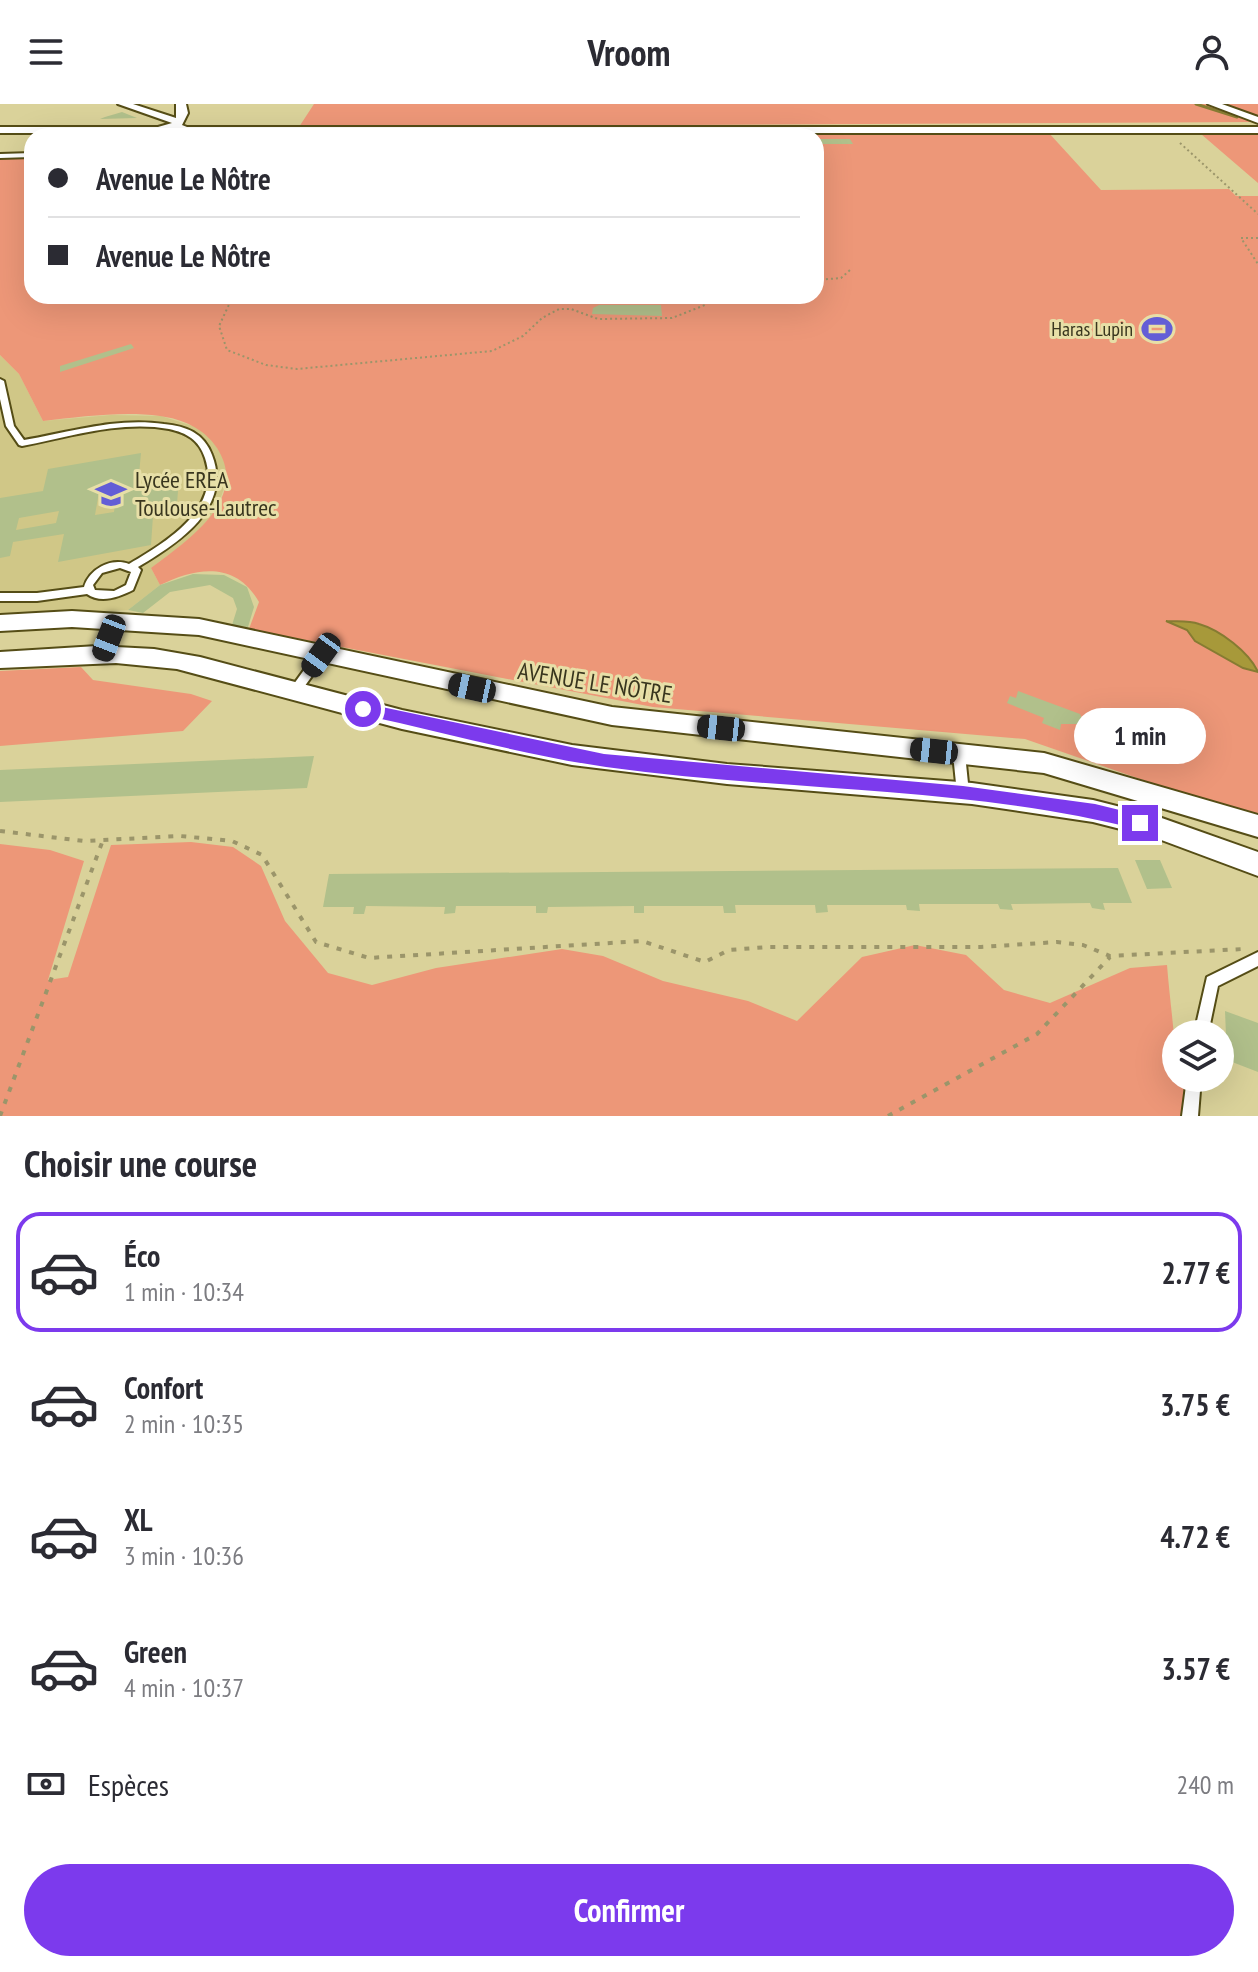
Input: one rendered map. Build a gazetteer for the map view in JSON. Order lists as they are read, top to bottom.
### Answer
{
  "streets": {
    "street": ["AVENUE LE NÔTRE"]
  },
  "places": {
    "sports": ["Haras Lupin"],
    "school or university": ["Lycée EREA Toulouse-Lautrec"]
  },
  "page": {
    "header": "Vroom",
    "banner": ["Avenue Le Nôtre", "Avenue Le Nôtre"],
    "bubble": "1 min",
    "heading": "Choisir une course",
    "list": [
      {
        "name": "Éco",
        "note": "1 min · 10:34",
        "value": "2.77 €"
      },
      {
        "name": "Confort",
        "note": "2 min · 10:35",
        "value": "3.75 €"
      },
      {
        "name": "XL",
        "note": "3 min · 10:36",
        "value": "4.72 €"
      },
      {
        "name": "Green",
        "note": "4 min · 10:37",
        "value": "3.57 €"
      }
    ],
    "pay": ["Espèces", "240 m"],
    "buttons": "Confirmer"
  }
}
